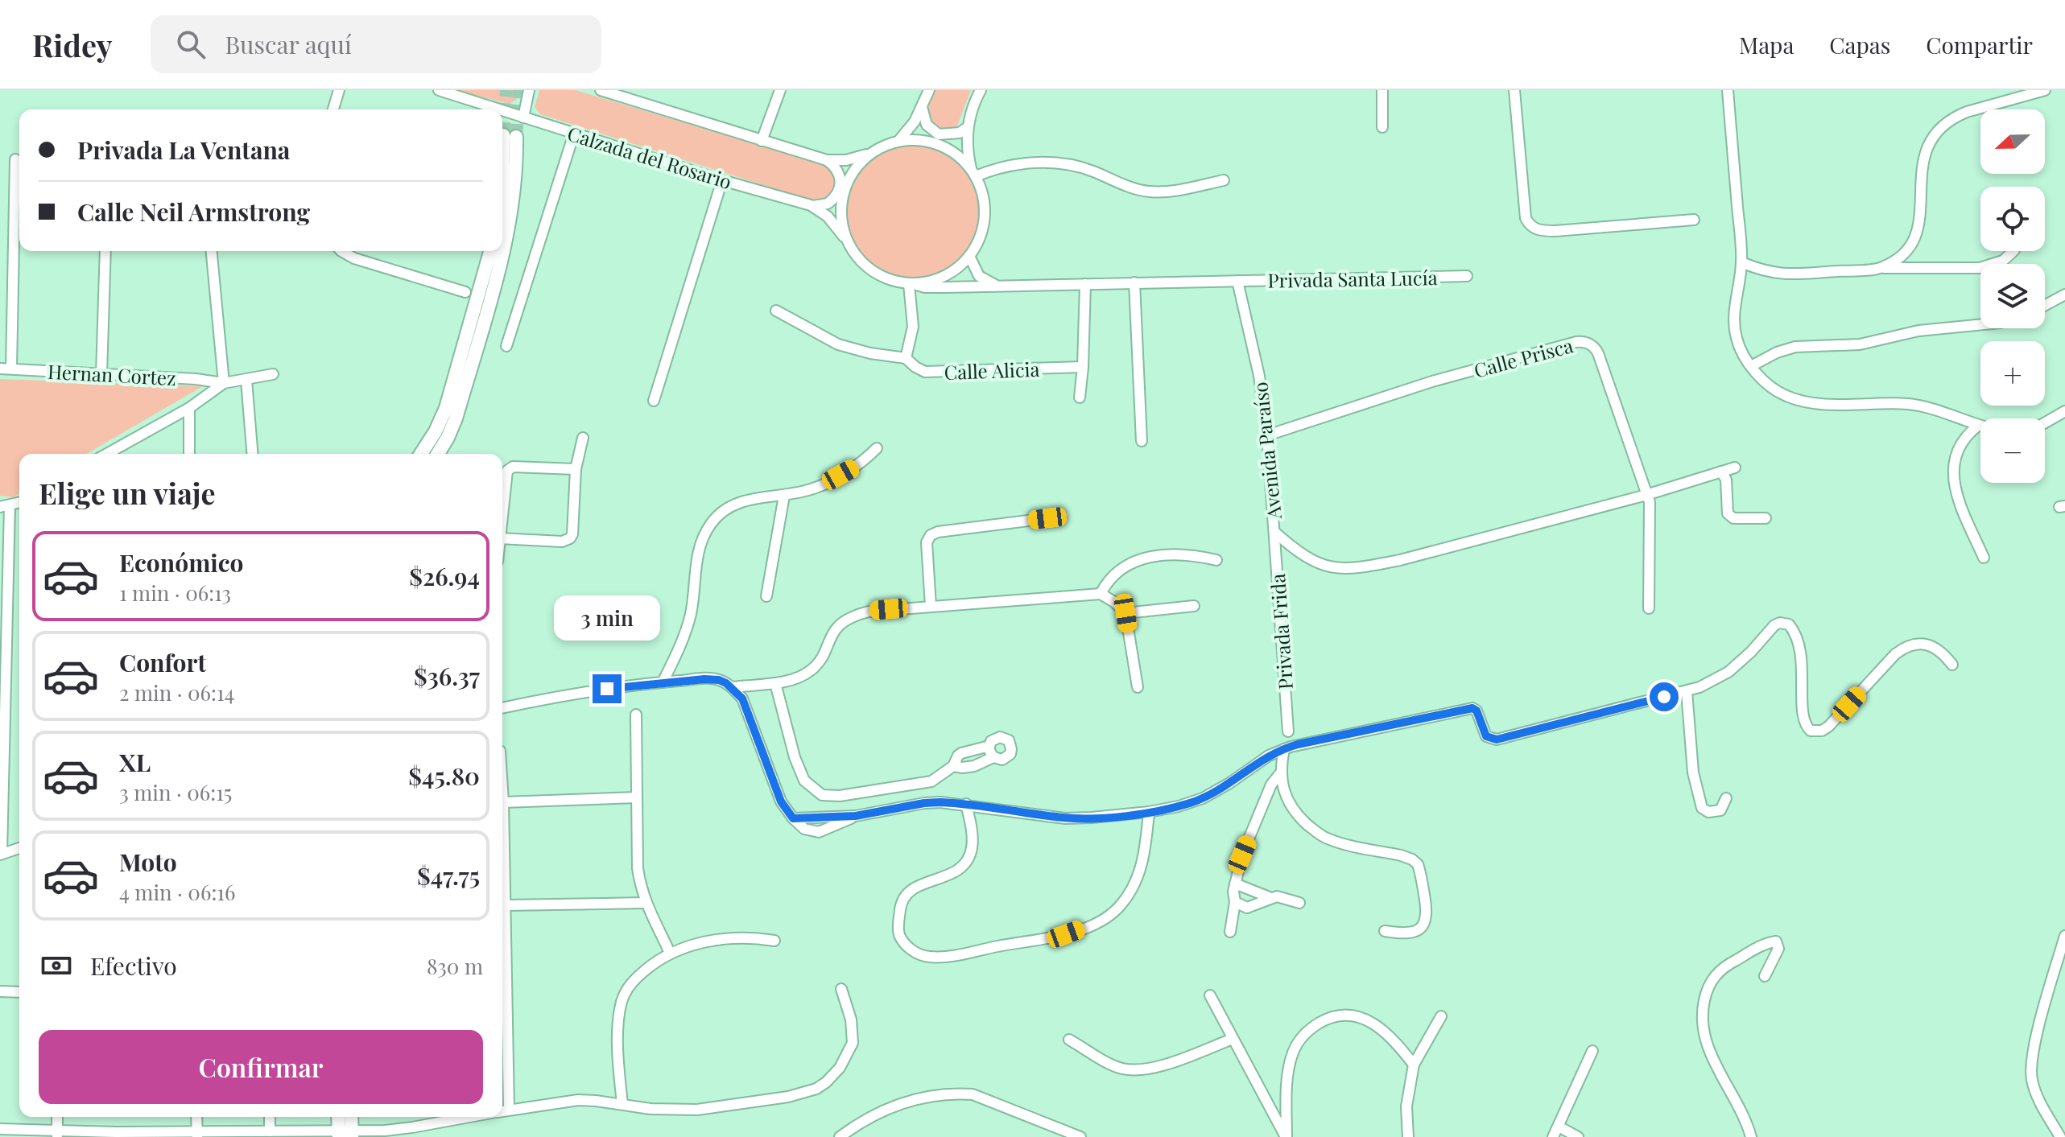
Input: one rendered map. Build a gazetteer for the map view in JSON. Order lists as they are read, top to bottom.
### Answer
{
  "streets": {
    "street": [
      "Calzada del Rosario",
      "Privada Santa Lucía",
      "Calle Prisca",
      "Calle Alicia",
      "Hernan Cortez",
      "Avenida Paraíso",
      "Privada Frida"
    ]
  },
  "crossings": [
    ["Privada Santa Lucía", "Avenida Paraíso"],
    ["Calle Prisca", "Avenida Paraíso"],
    ["Avenida Paraíso", "Privada Frida"]
  ],
  "north": "left",
  "page": {
    "header": "Ridey",
    "search": "Buscar aquí",
    "nav": ["Mapa", "Capas", "Compartir"],
    "map_buttons": ["+", "−"],
    "banner": ["Privada La Ventana", "Calle Neil Armstrong"],
    "heading": "Elige un viaje",
    "list": [
      {
        "name": "Económico",
        "note": "1 min · 06:13",
        "value": "$26.94"
      },
      {
        "name": "Confort",
        "note": "2 min · 06:14",
        "value": "$36.37"
      },
      {
        "name": "XL",
        "note": "3 min · 06:15",
        "value": "$45.80"
      },
      {
        "name": "Moto",
        "note": "4 min · 06:16",
        "value": "$47.75"
      }
    ],
    "bubble": "3 min",
    "pay": ["Efectivo", "830 m"],
    "buttons": "Confirmar"
  }
}
